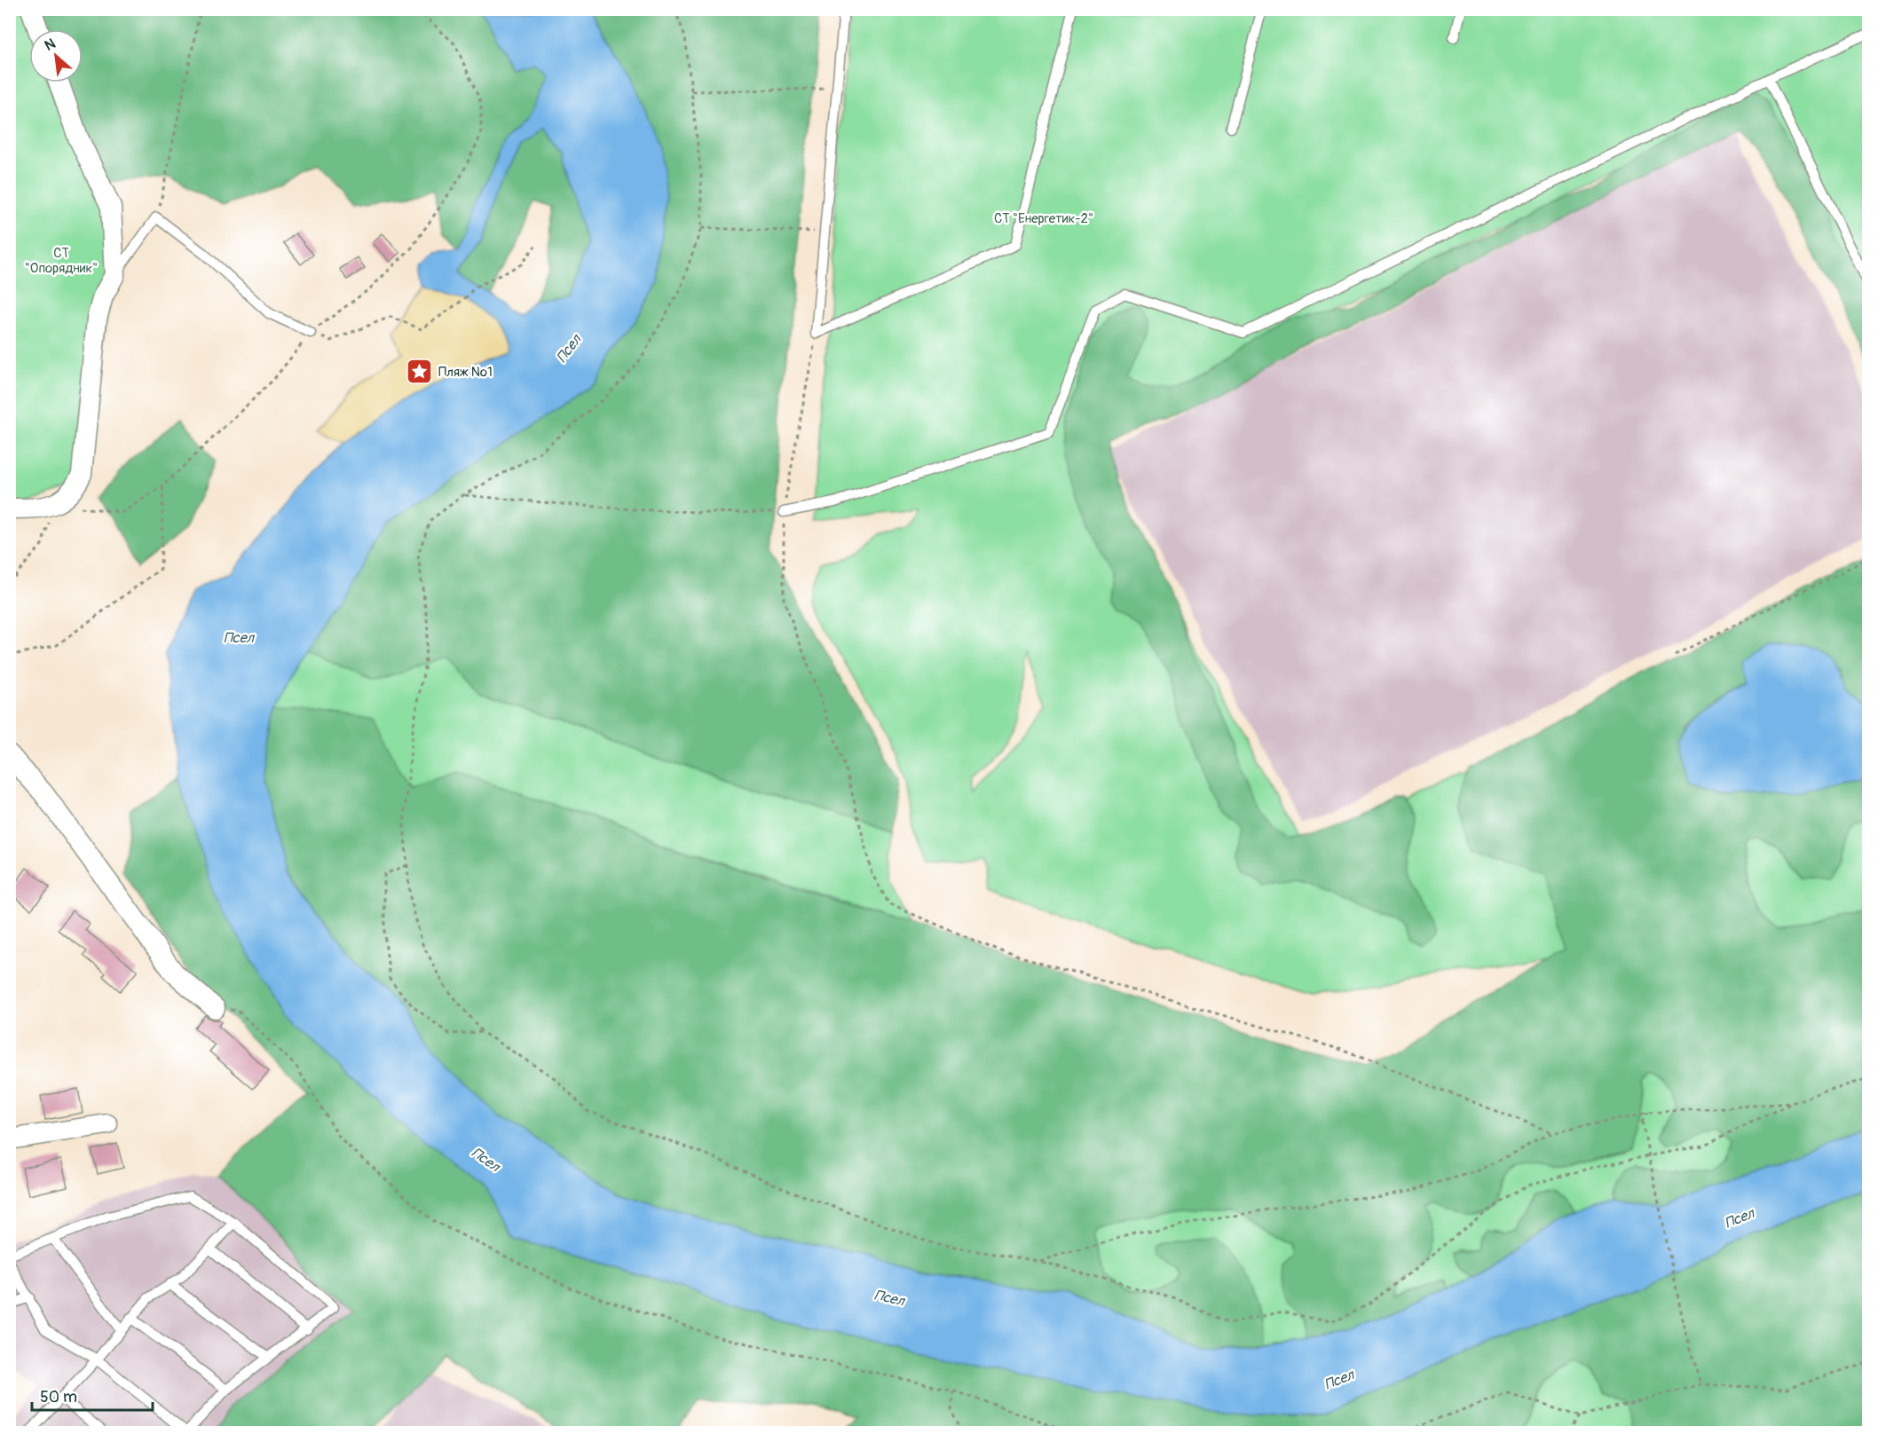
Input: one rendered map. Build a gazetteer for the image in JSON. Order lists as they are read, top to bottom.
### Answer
{
  "water": ["Псел"],
  "parks": ["СТ \"Енергетик-2\"", "СТ \"Опорядник\""],
  "places": {
    "place": ["Пляж №1"]
  },
  "scale_bar": "50 m",
  "north": "top left"
}
